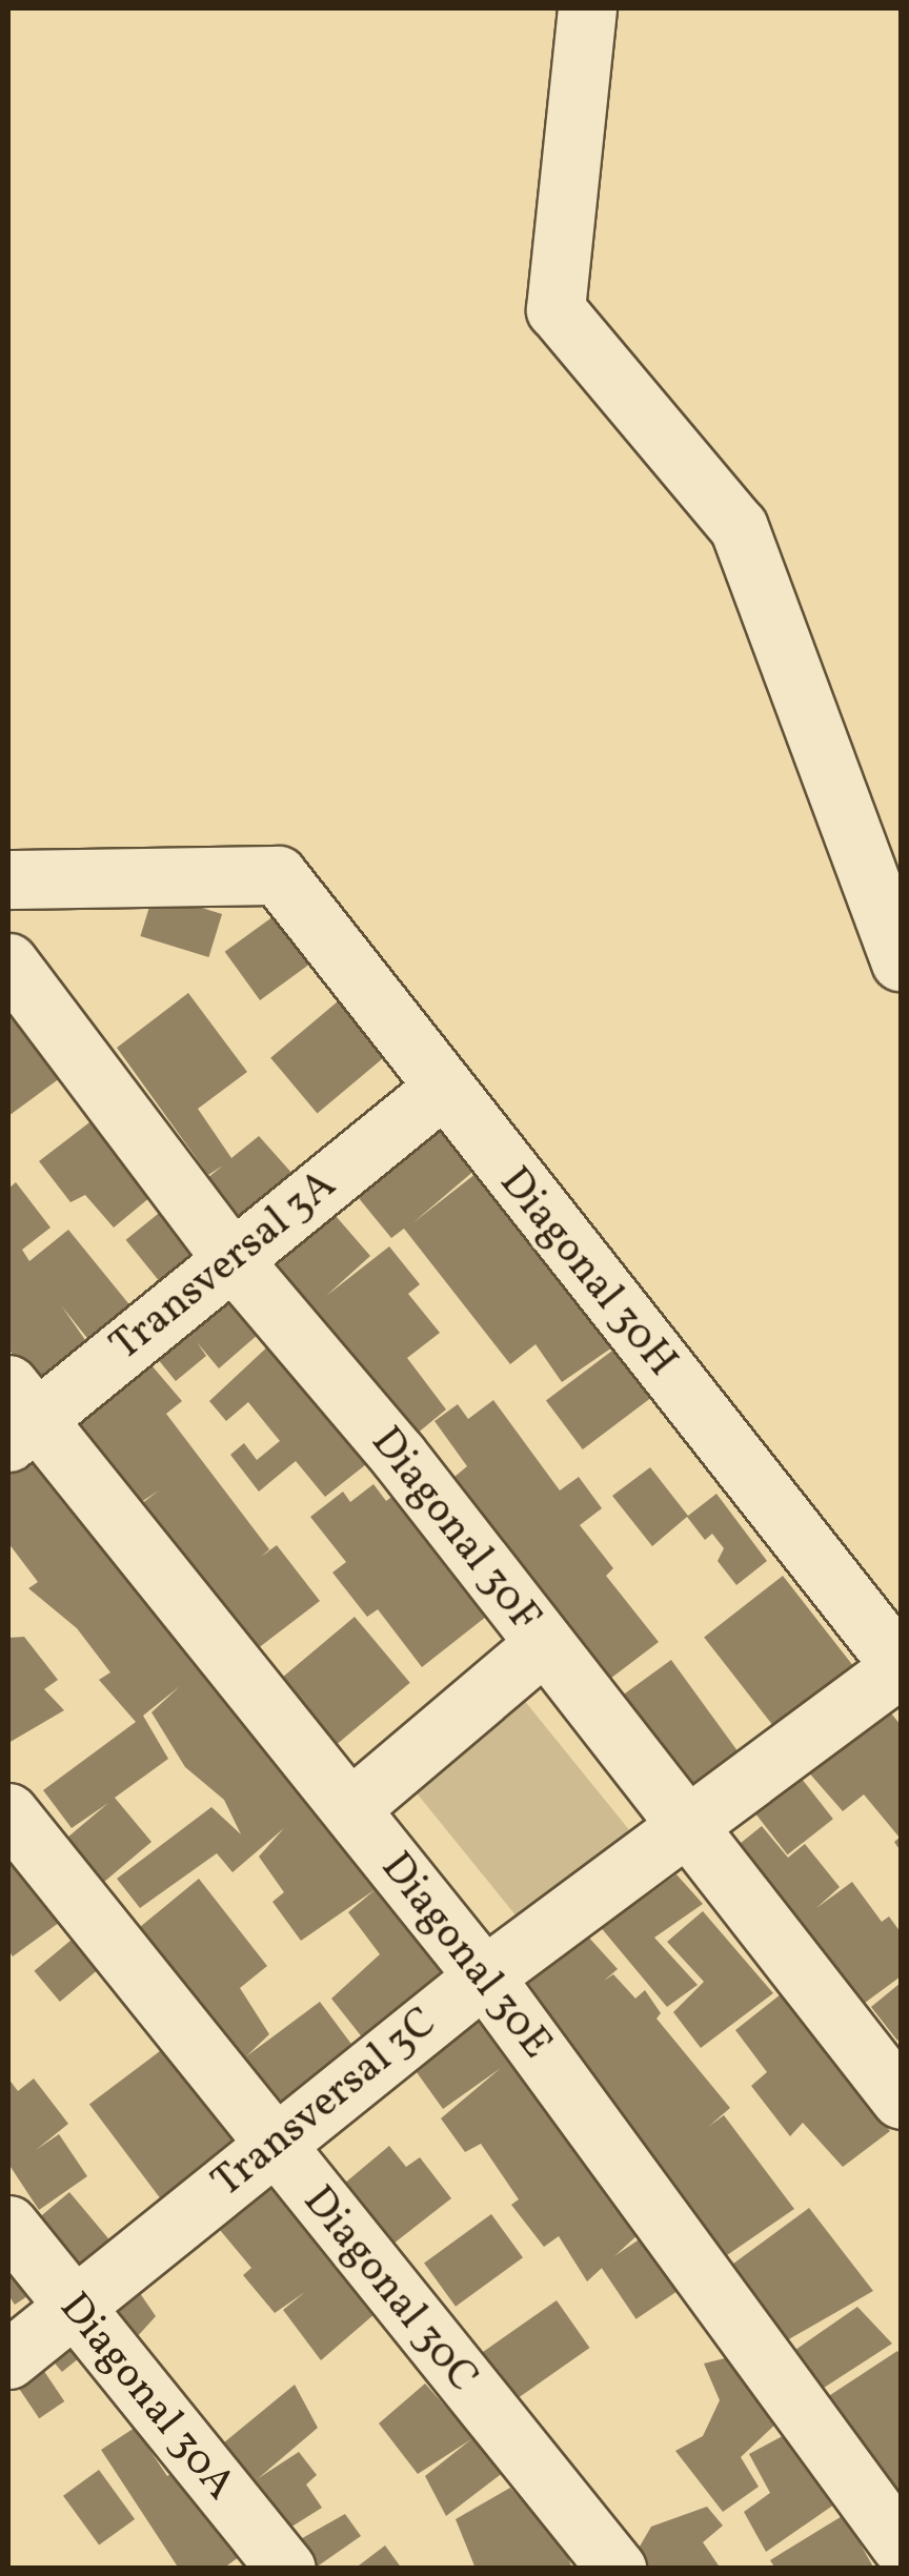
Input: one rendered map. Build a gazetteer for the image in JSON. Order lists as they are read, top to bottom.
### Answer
{
  "streets": {
    "street": [
      "Transversal 3A",
      "Diagonal 30H",
      "Diagonal 30F",
      "Diagonal 30E",
      "Transversal 3C",
      "Diagonal 30C",
      "Diagonal 30A"
    ]
  },
  "crossings": [
    ["Transversal 3A", "Diagonal 30H"],
    ["Transversal 3A", "Diagonal 30F"],
    ["Transversal 3A", "Diagonal 30E"],
    ["Diagonal 30H", "Transversal 3C"],
    ["Diagonal 30F", "Transversal 3C"],
    ["Diagonal 30E", "Transversal 3C"],
    ["Transversal 3C", "Diagonal 30C"],
    ["Transversal 3C", "Diagonal 30A"]
  ]
}
